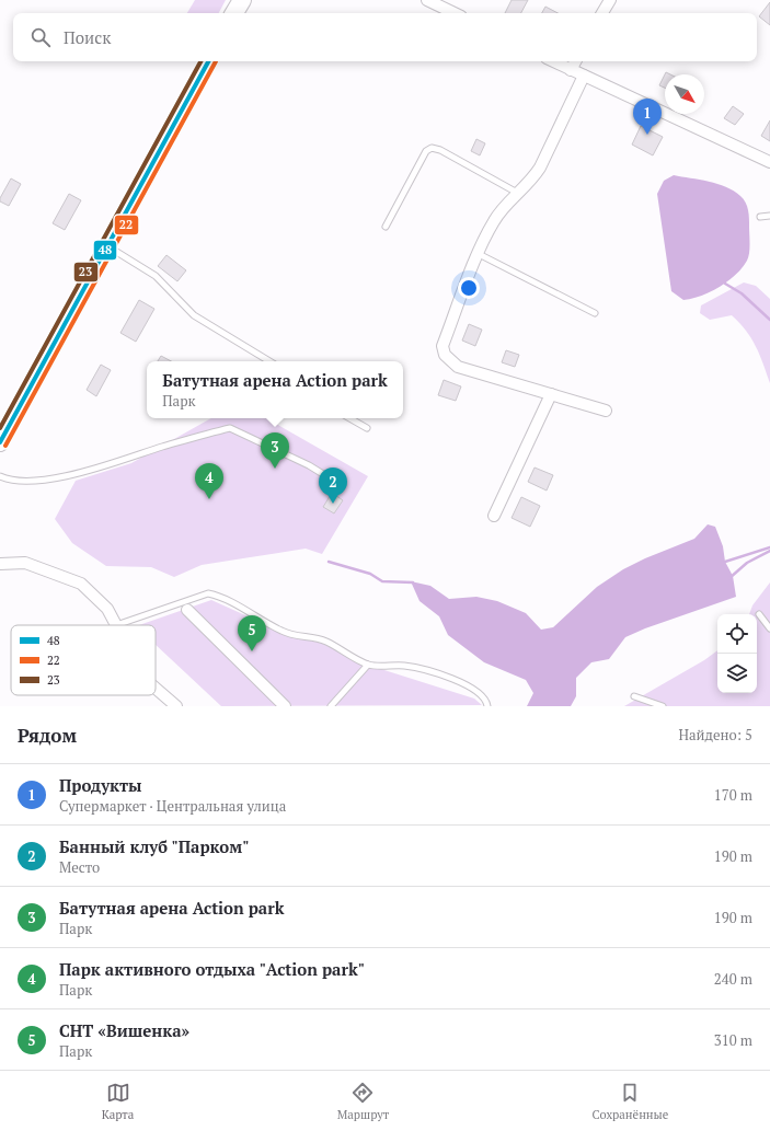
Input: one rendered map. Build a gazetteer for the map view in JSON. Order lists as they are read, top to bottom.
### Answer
{
  "lines": ["transit line 48", "transit line 22", "transit line 23"],
  "legend": ["48", "22", "23"],
  "north": "bottom right",
  "page": {
    "search": "Поиск",
    "pins": [
      "1",
      "3",
      "4",
      "2",
      "5"
    ],
    "popup": ["Батутная арена Action park", "Парк"],
    "heading": ["Рядом", "Найдено: 5"],
    "list": [
      {
        "mark": "1",
        "name": "Продукты",
        "note": "Супермаркет · Центральная улица",
        "value": "170 m"
      },
      {
        "mark": "2",
        "name": "Банный клуб \"Парком\"",
        "note": "Место",
        "value": "190 m"
      },
      {
        "mark": "3",
        "name": "Батутная арена Action park",
        "note": "Парк",
        "value": "190 m"
      },
      {
        "mark": "4",
        "name": "Парк активного отдыха \"Action park\"",
        "note": "Парк",
        "value": "240 m"
      },
      {
        "mark": "5",
        "name": "СНТ «Вишенка»",
        "note": "Парк",
        "value": "310 m"
      }
    ],
    "nav": ["Карта", "Маршрут", "Сохранённые"]
  }
}
